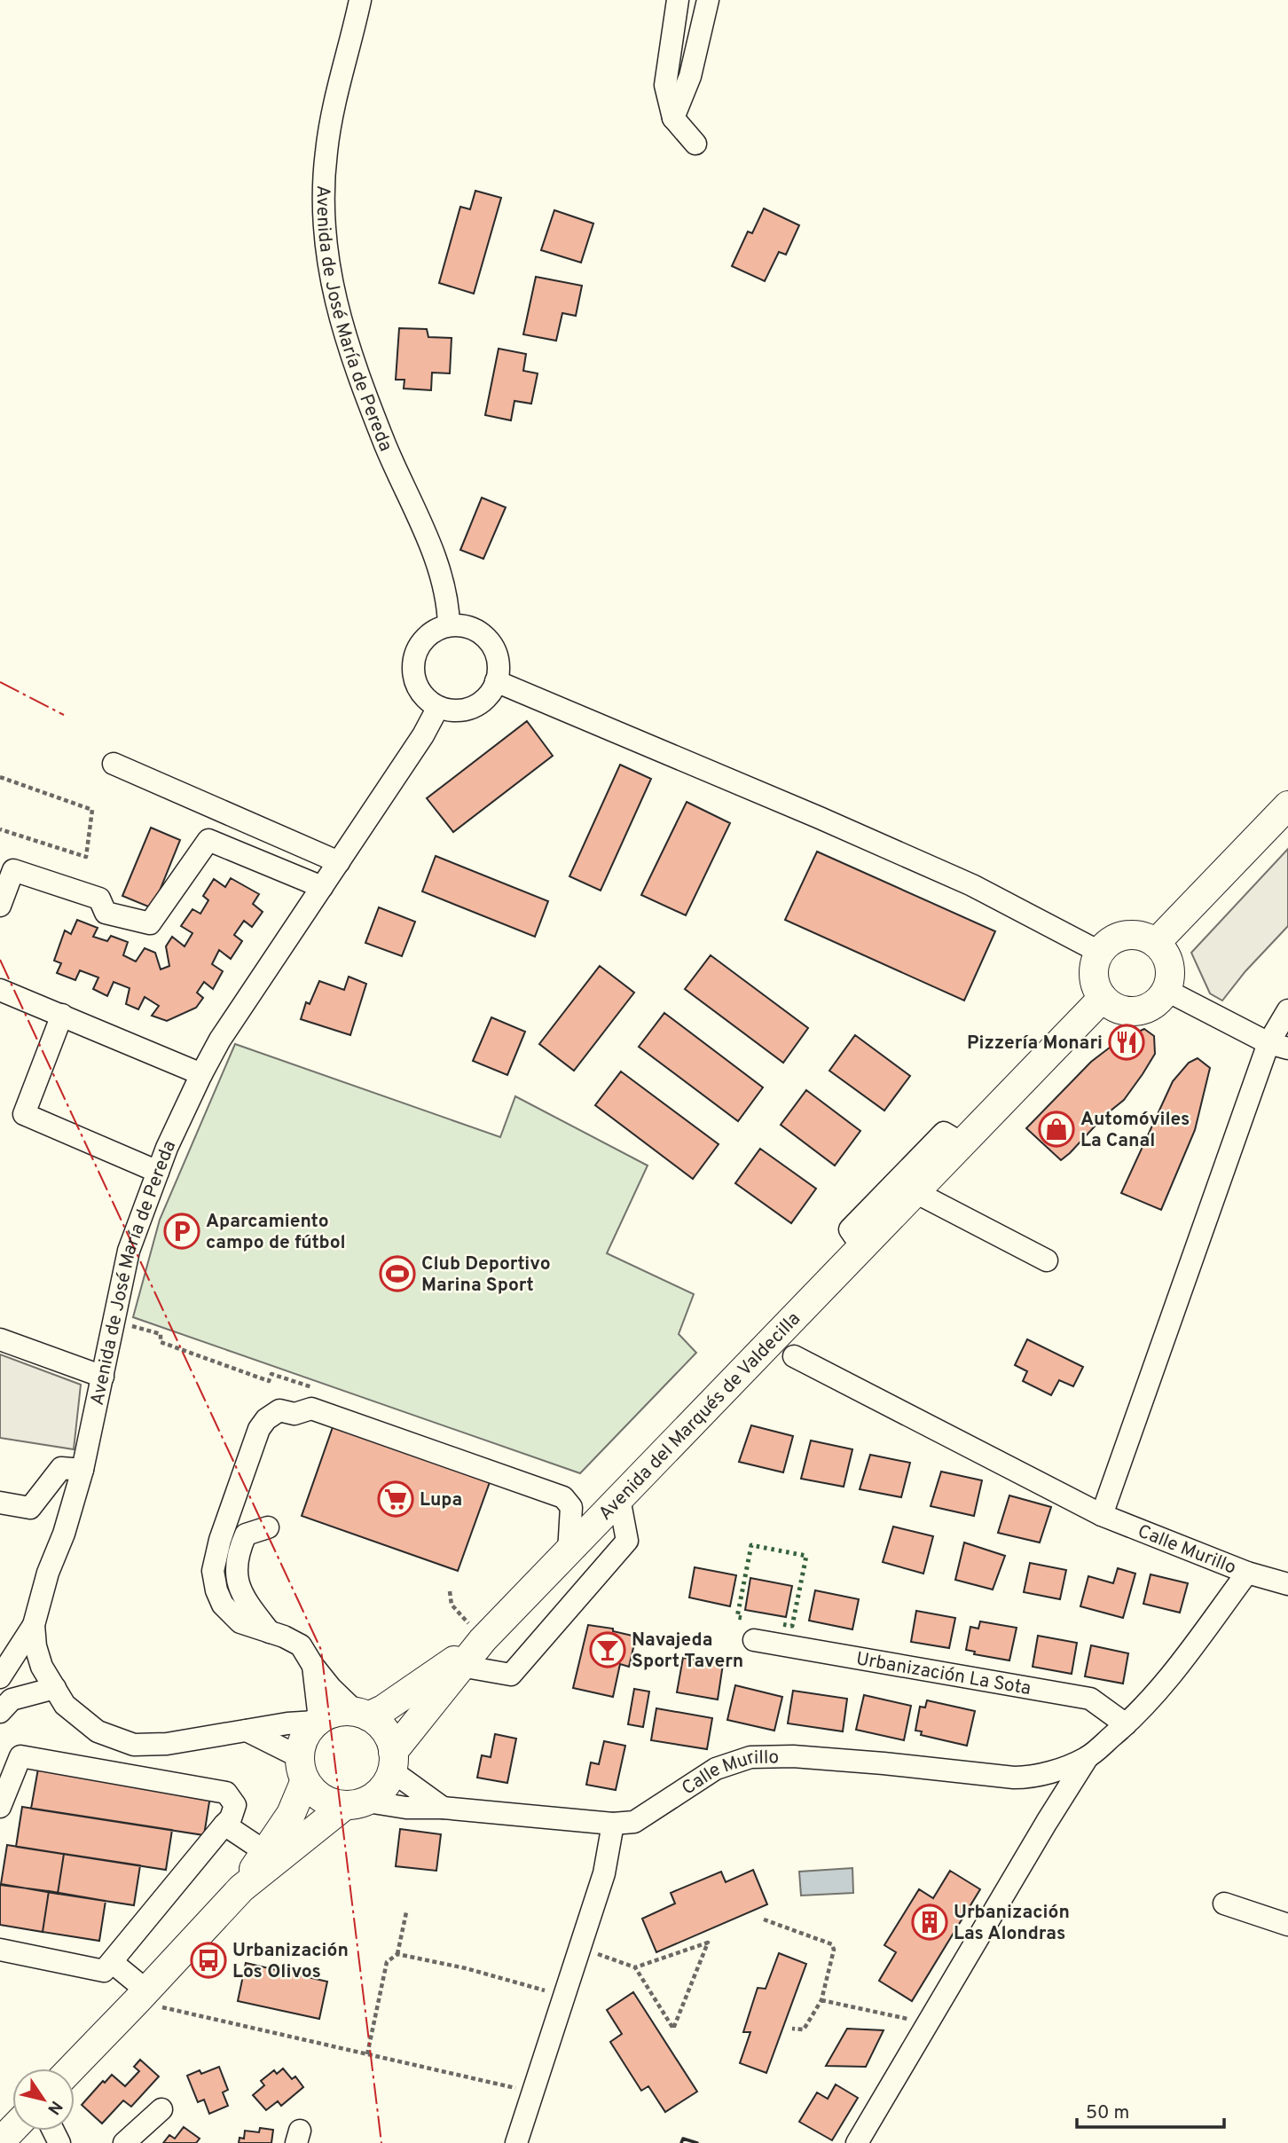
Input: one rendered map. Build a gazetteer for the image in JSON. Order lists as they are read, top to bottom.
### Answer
{
  "streets": {
    "main road": ["Avenida del Marqués de Valdecilla"],
    "street": ["Avenida de José María de Pereda", "Calle Murillo", "Urbanización La Sota"]
  },
  "crossings": [
    ["Avenida de José María de Pereda", "Avenida del Marqués de Valdecilla"],
    ["Avenida de José María de Pereda", "Calle Murillo"],
    ["Avenida del Marqués de Valdecilla", "Calle Murillo"],
    ["Calle Murillo", "Urbanización La Sota"]
  ],
  "places": {
    "restaurant": ["Pizzería Monari"],
    "shop": ["Automóviles La Canal"],
    "parking": ["Aparcamiento campo de fútbol"],
    "sports": ["Club Deportivo Marina Sport"],
    "supermarket": ["Lupa"],
    "bar": ["Navajeda Sport Tavern"],
    "building": ["Urbanización Las Alondras"],
    "bus stop": ["Urbanización Los Olivos"]
  },
  "scale_bar": "50 m",
  "north": "bottom right"
}
